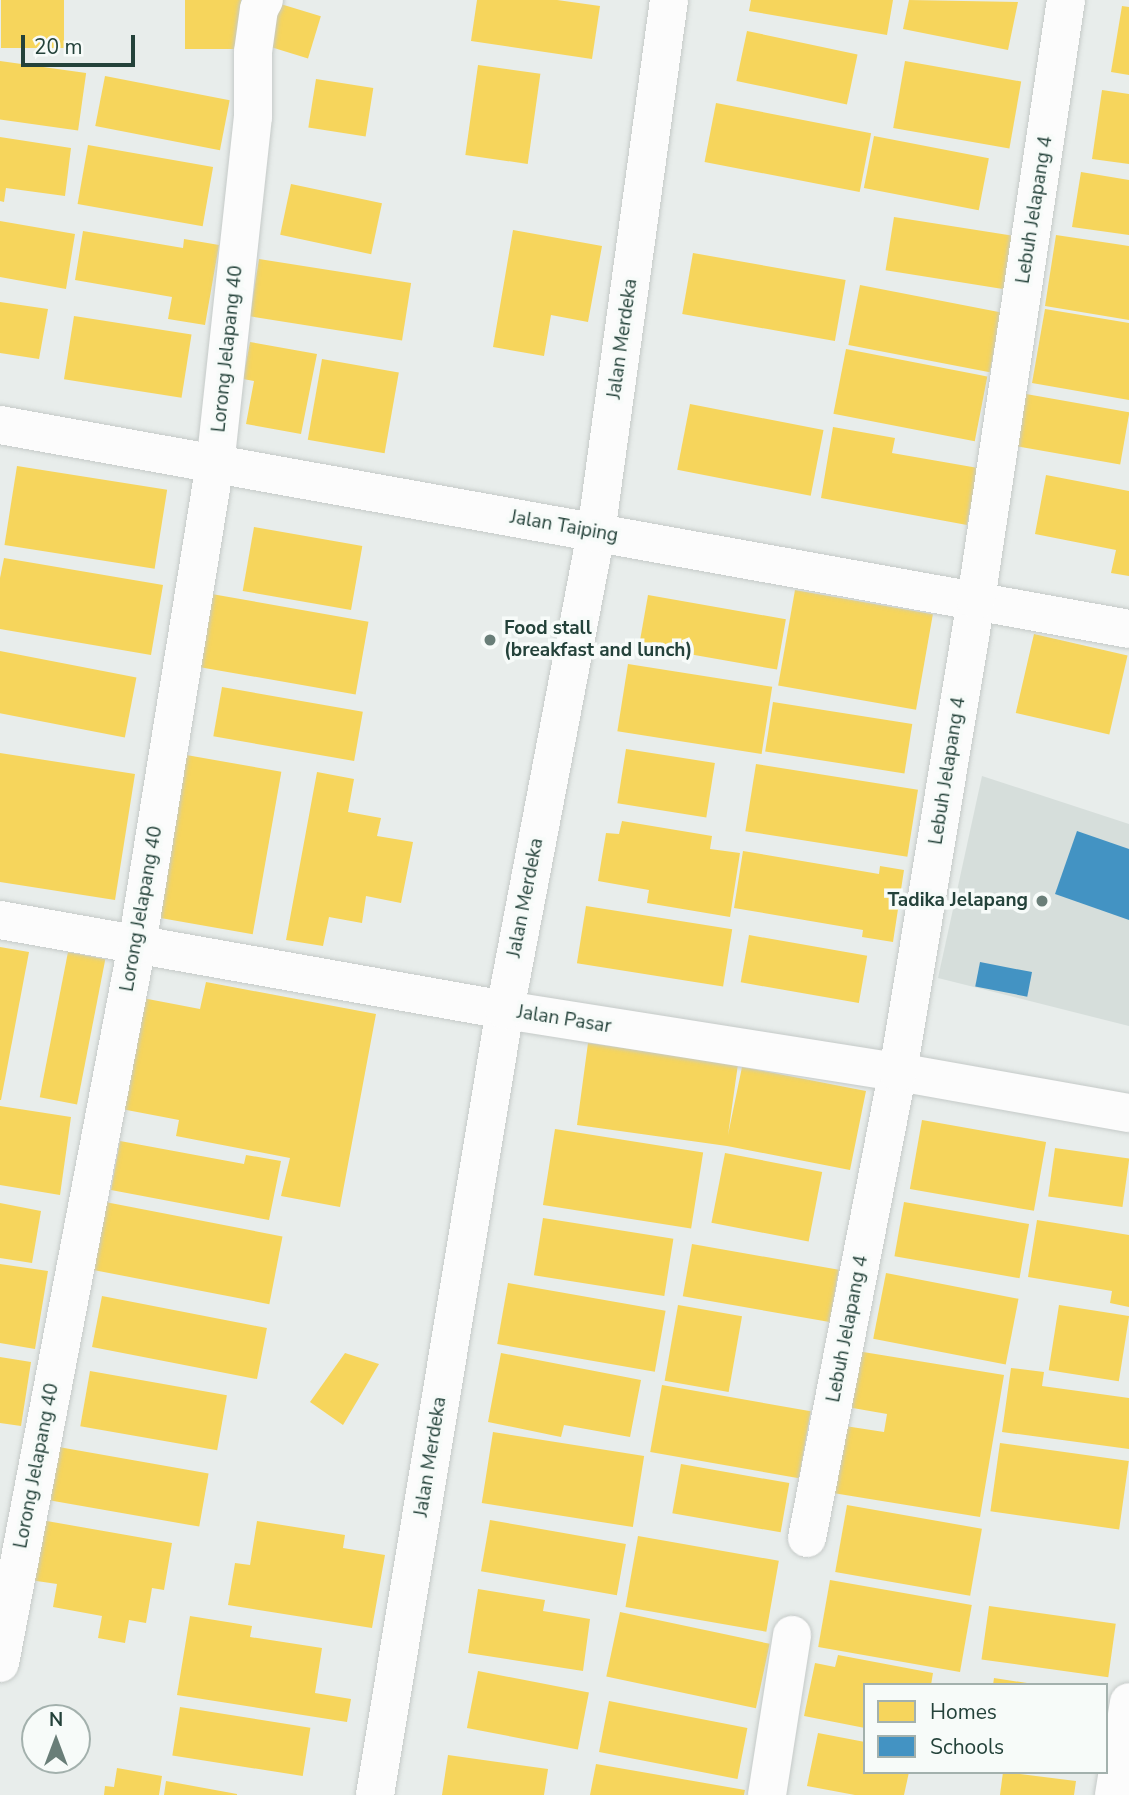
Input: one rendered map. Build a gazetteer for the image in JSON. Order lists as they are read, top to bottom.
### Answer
{
  "streets": {
    "street": [
      "Lebuh Jelapang 4",
      "Jalan Merdeka",
      "Lorong Jelapang 40",
      "Jalan Taiping",
      "Jalan Pasar"
    ]
  },
  "crossings": [
    ["Lebuh Jelapang 4", "Jalan Taiping"],
    ["Lebuh Jelapang 4", "Jalan Pasar"],
    ["Jalan Merdeka", "Jalan Taiping"],
    ["Jalan Merdeka", "Jalan Pasar"],
    ["Lorong Jelapang 40", "Jalan Taiping"],
    ["Lorong Jelapang 40", "Jalan Pasar"]
  ],
  "places": ["Food stall (breakfast and lunch)", "Tadika Jelapang"],
  "legend": ["Homes", "Schools"],
  "scale_bar": "20 m",
  "north": "top"
}
